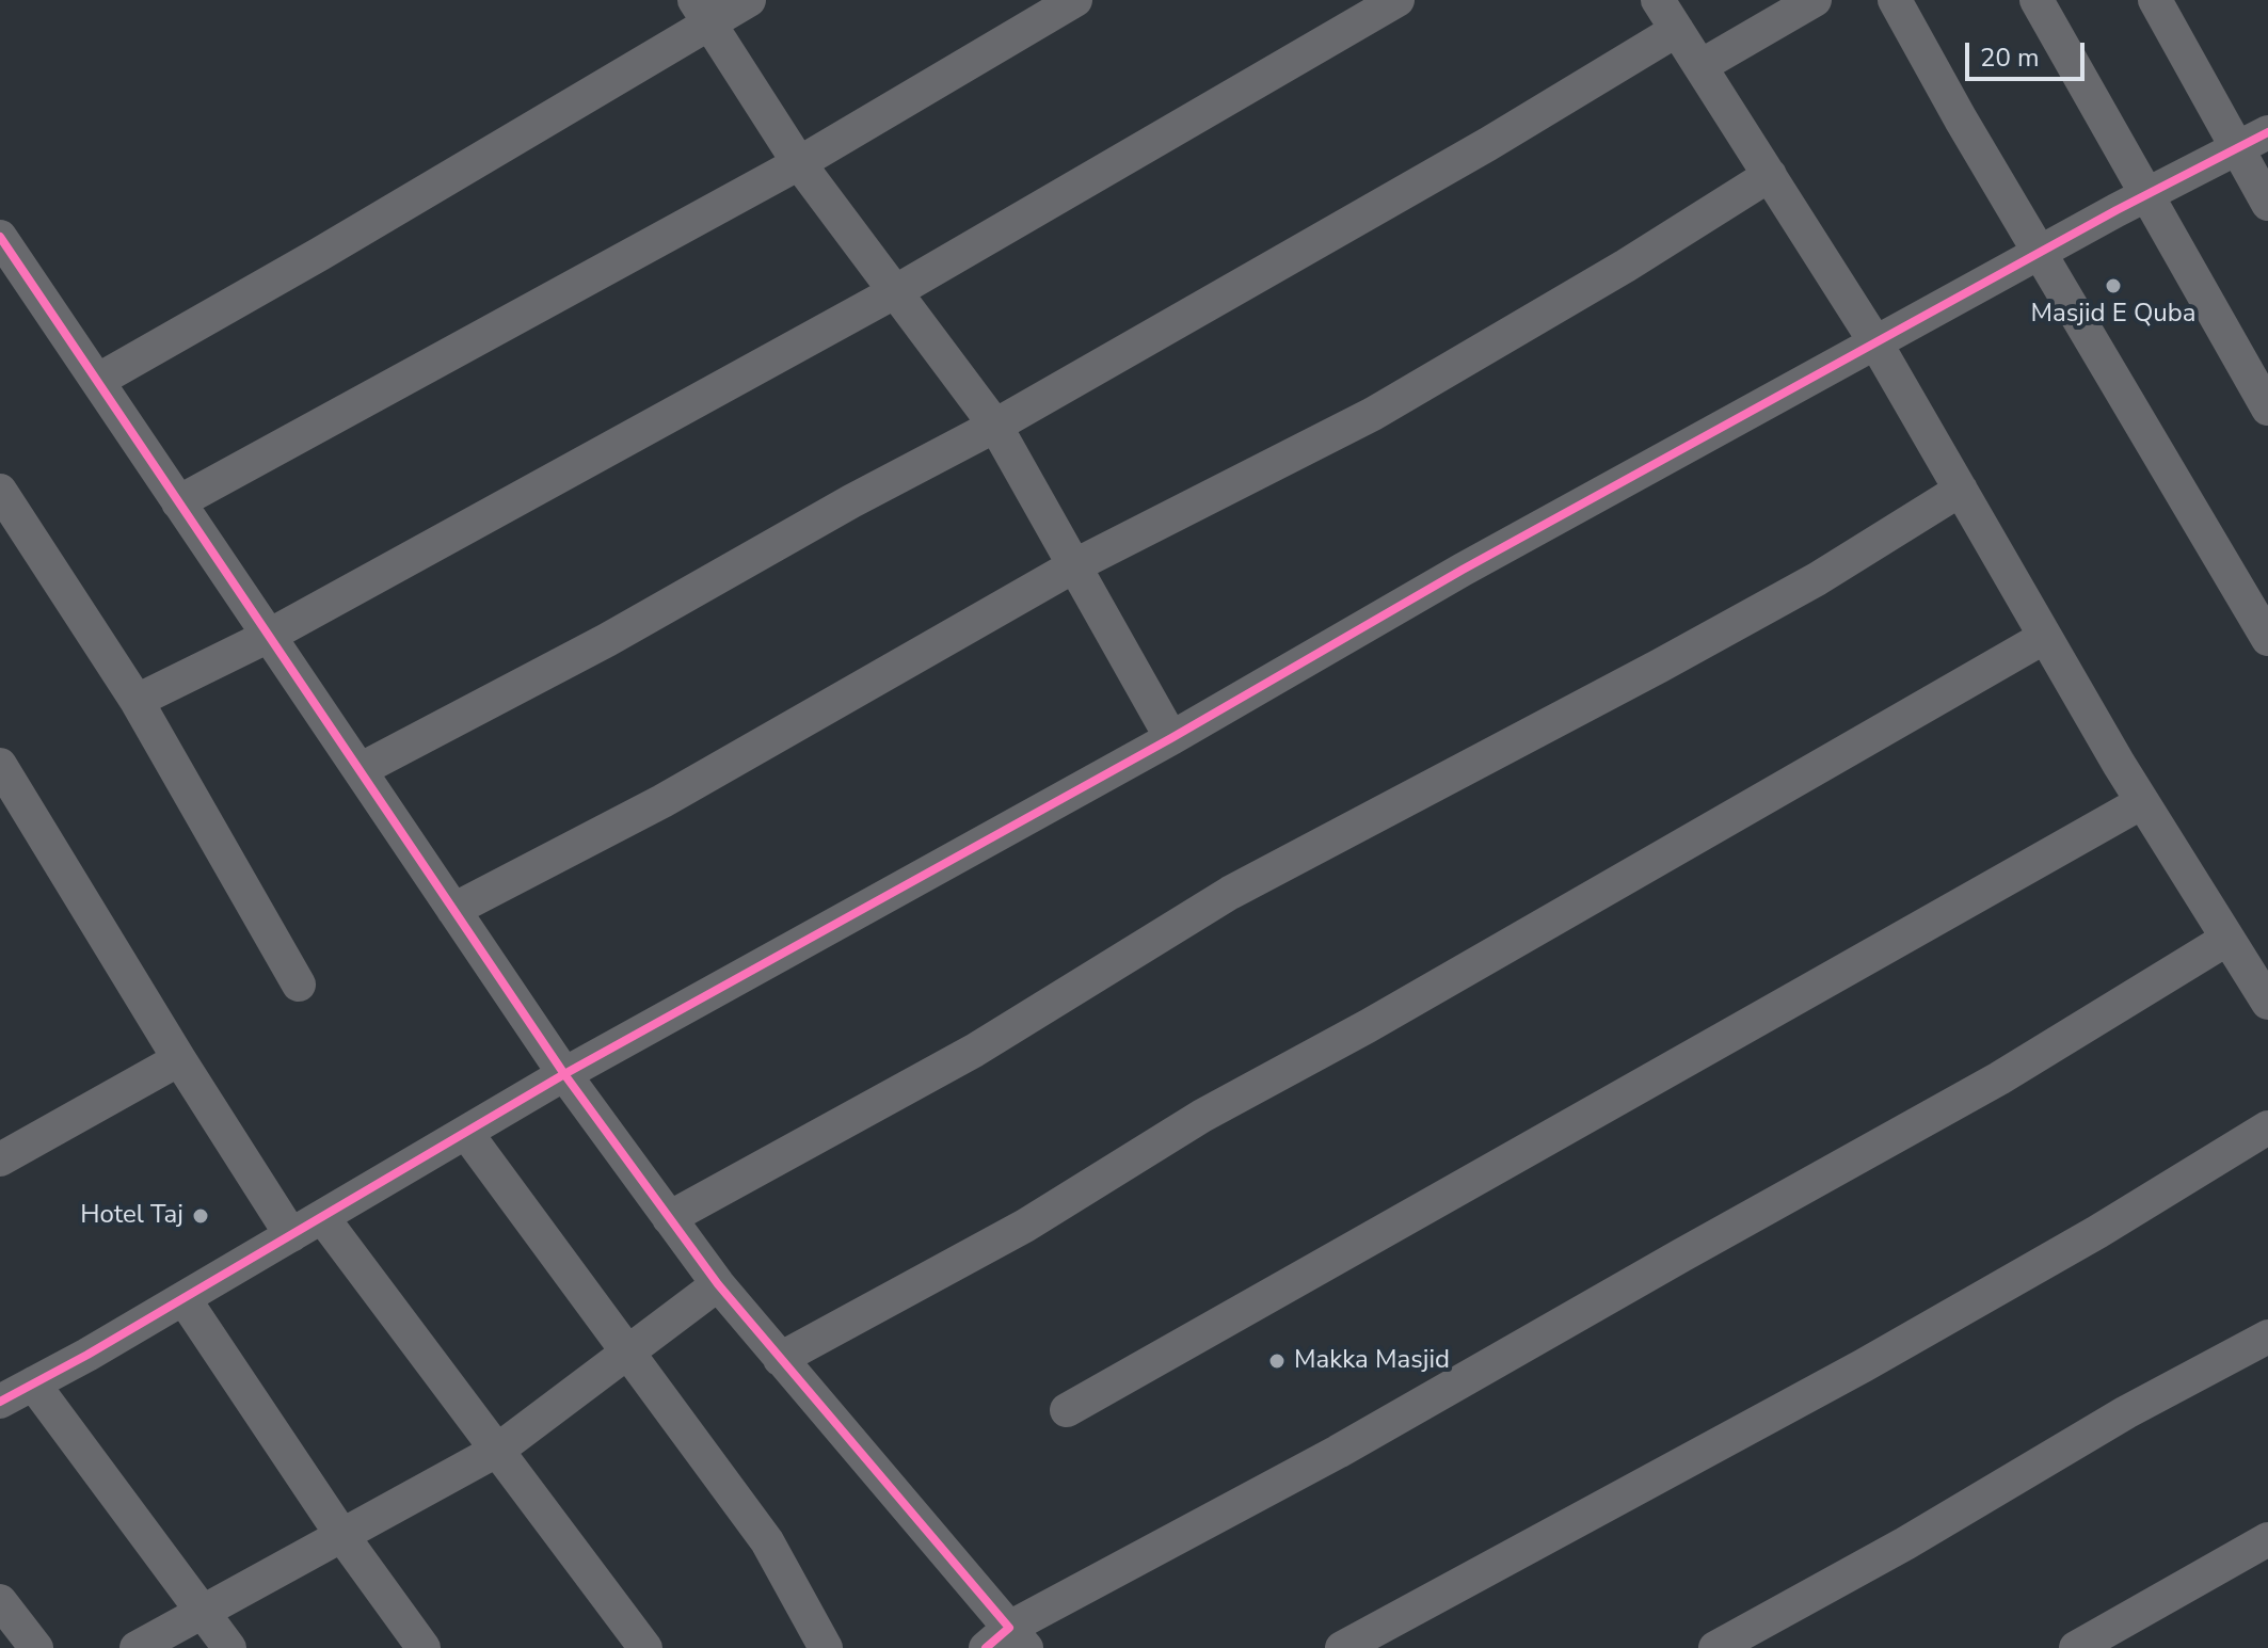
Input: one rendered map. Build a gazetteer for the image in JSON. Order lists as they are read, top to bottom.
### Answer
{
  "places": ["Masjid E Quba", "Hotel Taj", "Makka Masjid"],
  "scale_bar": "20 m"
}
